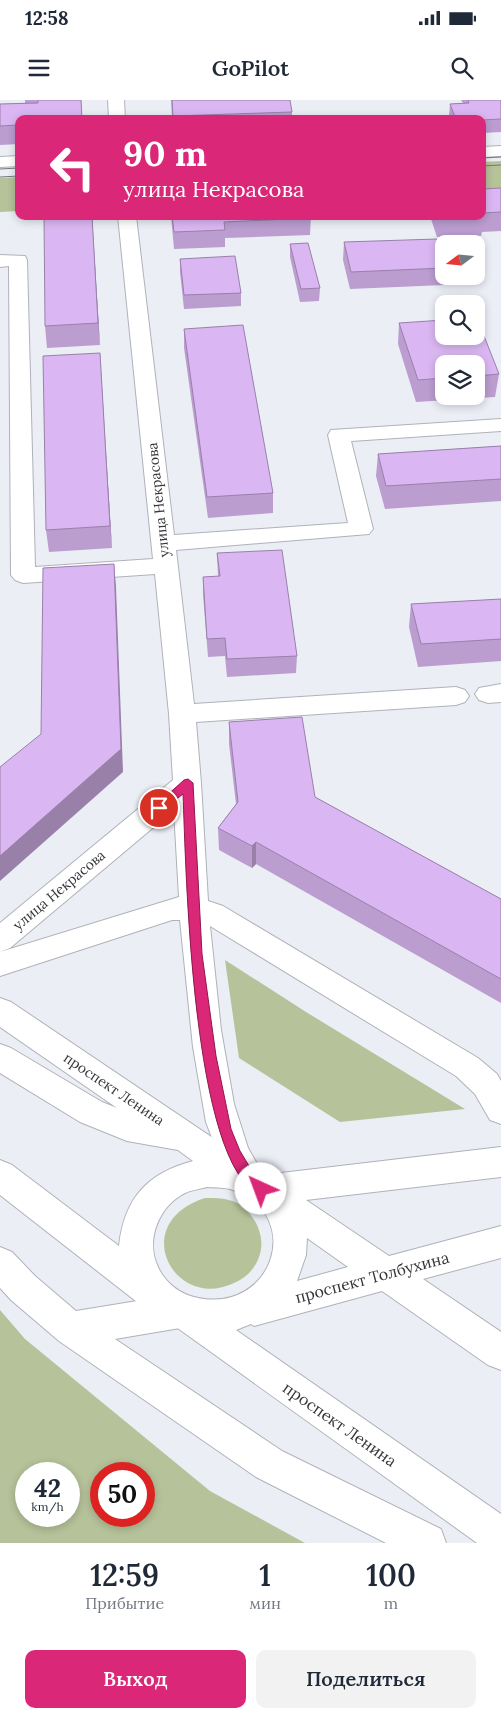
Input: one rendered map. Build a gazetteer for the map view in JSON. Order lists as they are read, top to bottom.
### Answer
{
  "streets": {
    "street": ["улица Некрасова", "проспект Ленина", "проспект Толбухина"]
  },
  "crossings": [
    ["улица Некрасова", "проспект Ленина"],
    ["улица Некрасова", "проспект Толбухина"],
    ["проспект Ленина", "проспект Толбухина"]
  ],
  "north": "left",
  "page": {
    "status": "12:58",
    "header": "GoPilot",
    "turn": ["90 m", "улица Некрасова"],
    "speed": "42 km/h",
    "limit": "50",
    "eta": [
      "12:59",
      "Прибытие",
      "1",
      "мин",
      "100",
      "m"
    ],
    "buttons": ["Выход", "Поделиться"]
  }
}
